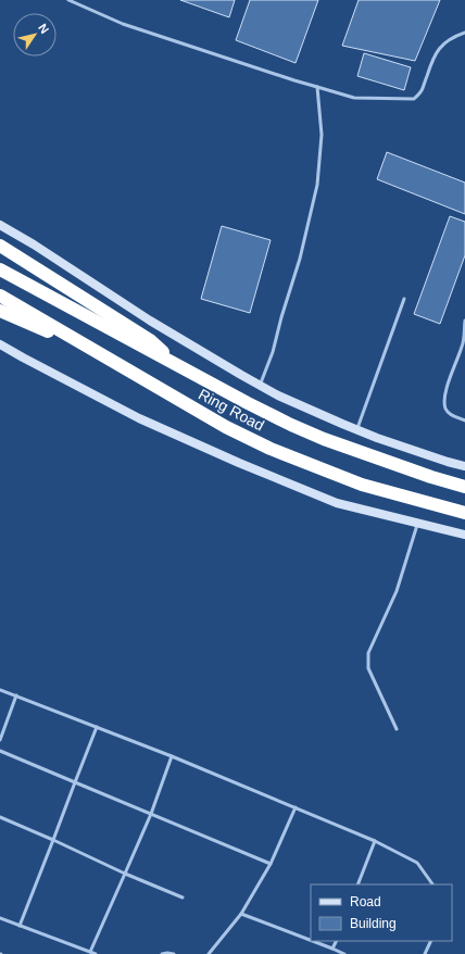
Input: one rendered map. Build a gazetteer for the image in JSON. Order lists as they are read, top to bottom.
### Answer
{
  "streets": {
    "highway": ["Ring Road"]
  },
  "legend": ["Road", "Building"],
  "north": "top right"
}
